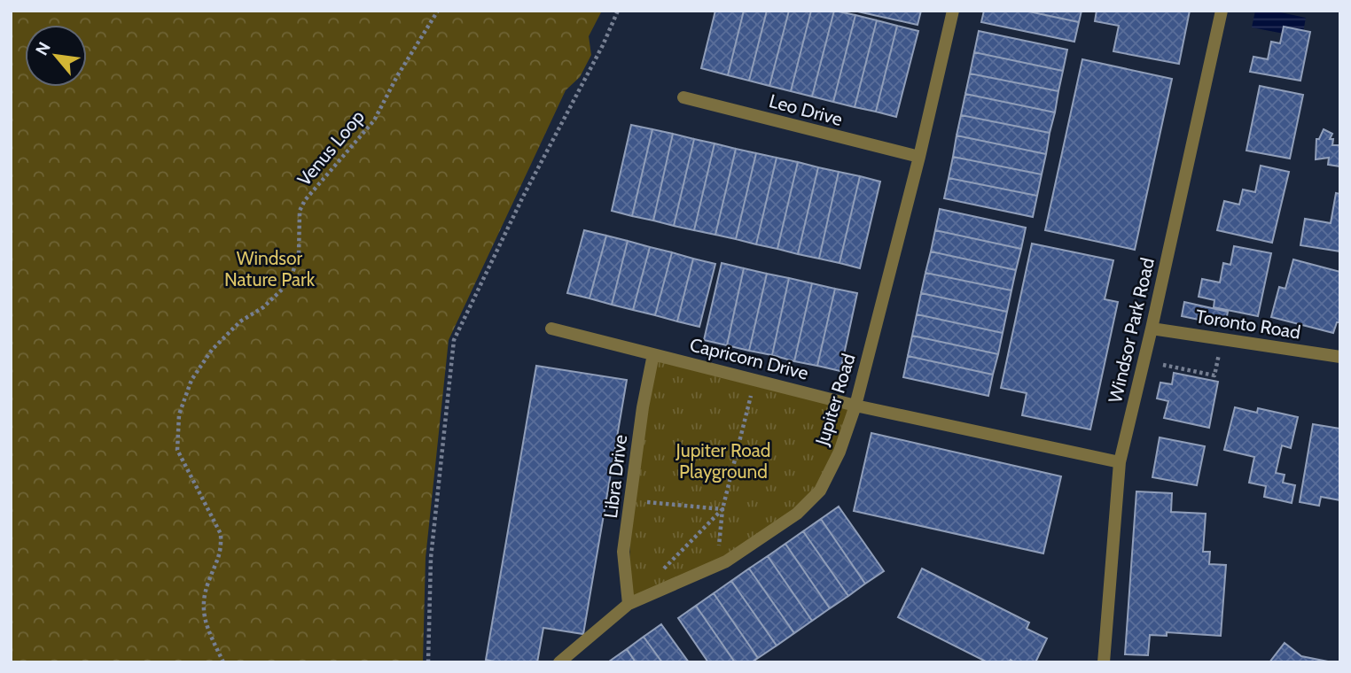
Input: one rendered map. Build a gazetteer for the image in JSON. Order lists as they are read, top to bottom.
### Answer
{
  "streets": {
    "street": [
      "Leo Drive",
      "Toronto Road",
      "Windsor Park Road",
      "Capricorn Drive",
      "Jupiter Road",
      "Libra Drive"
    ],
    "path": ["Venus Loop"]
  },
  "crossings": [
    ["Leo Drive", "Jupiter Road"],
    ["Toronto Road", "Windsor Park Road"],
    ["Windsor Park Road", "Capricorn Drive"],
    ["Capricorn Drive", "Jupiter Road"],
    ["Capricorn Drive", "Libra Drive"],
    ["Jupiter Road", "Libra Drive"]
  ],
  "parks": ["Windsor Nature Park", "Jupiter Road Playground"],
  "north": "top left"
}
